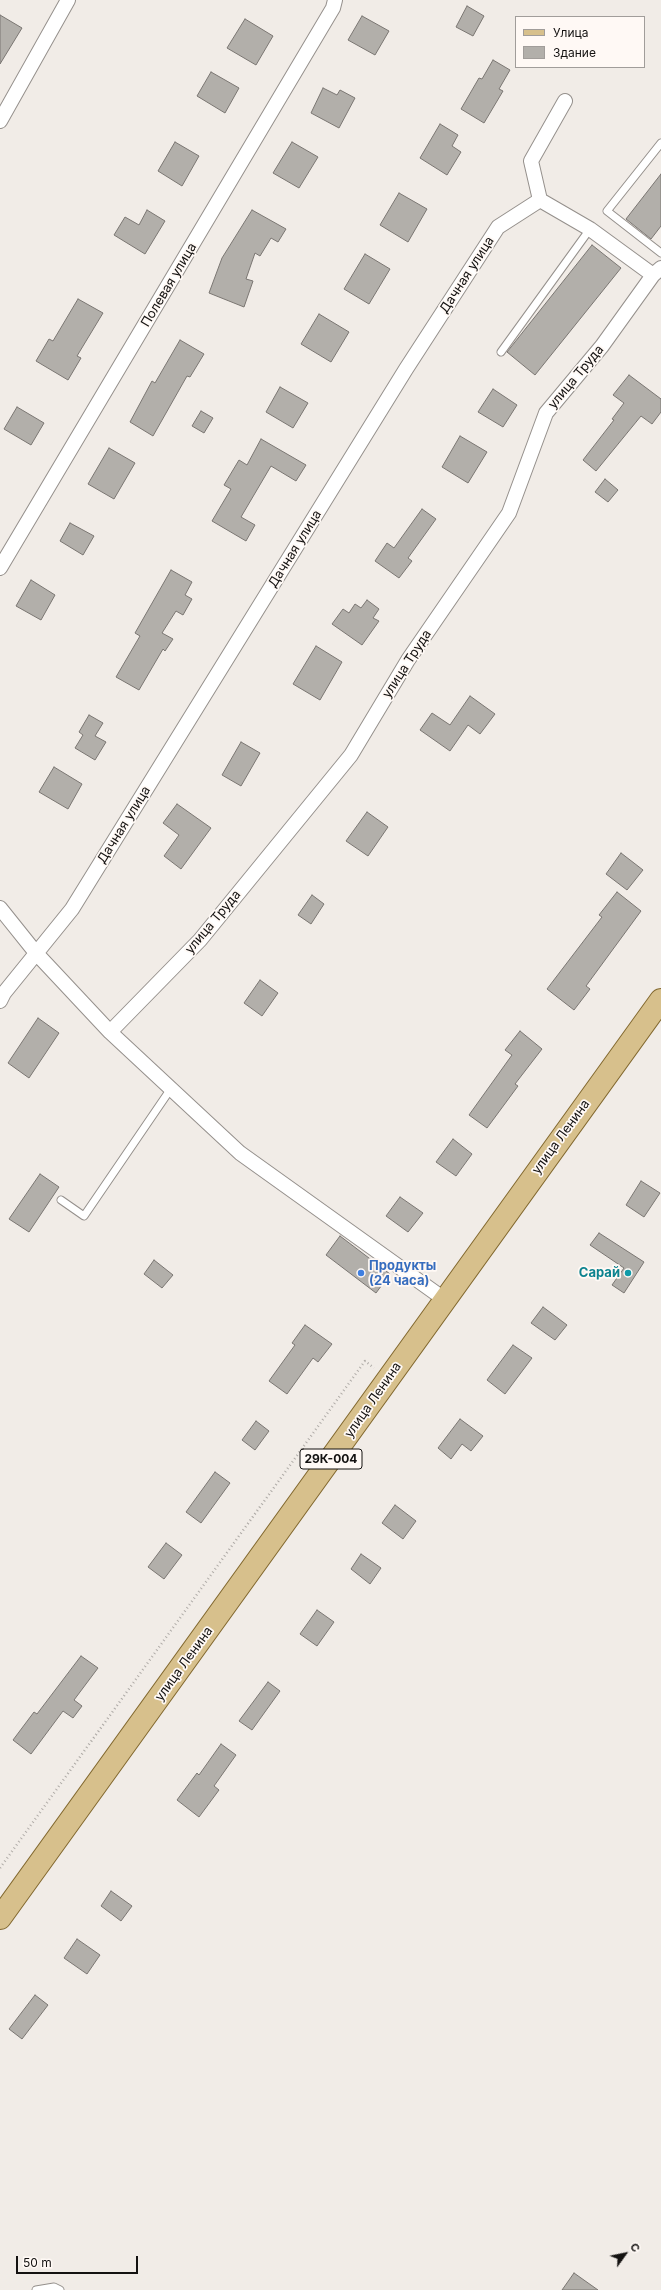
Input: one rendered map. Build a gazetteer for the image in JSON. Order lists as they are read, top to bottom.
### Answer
{
  "streets": {
    "main road": ["улица Ленина", "29К-004"],
    "street": ["Дачная улица", "Полевая улица", "улица Труда"]
  },
  "places": ["Продукты (24 часа)", "Сарай"],
  "legend": ["Улица", "Здание"],
  "scale_bar": "50 m",
  "north": "top right"
}
